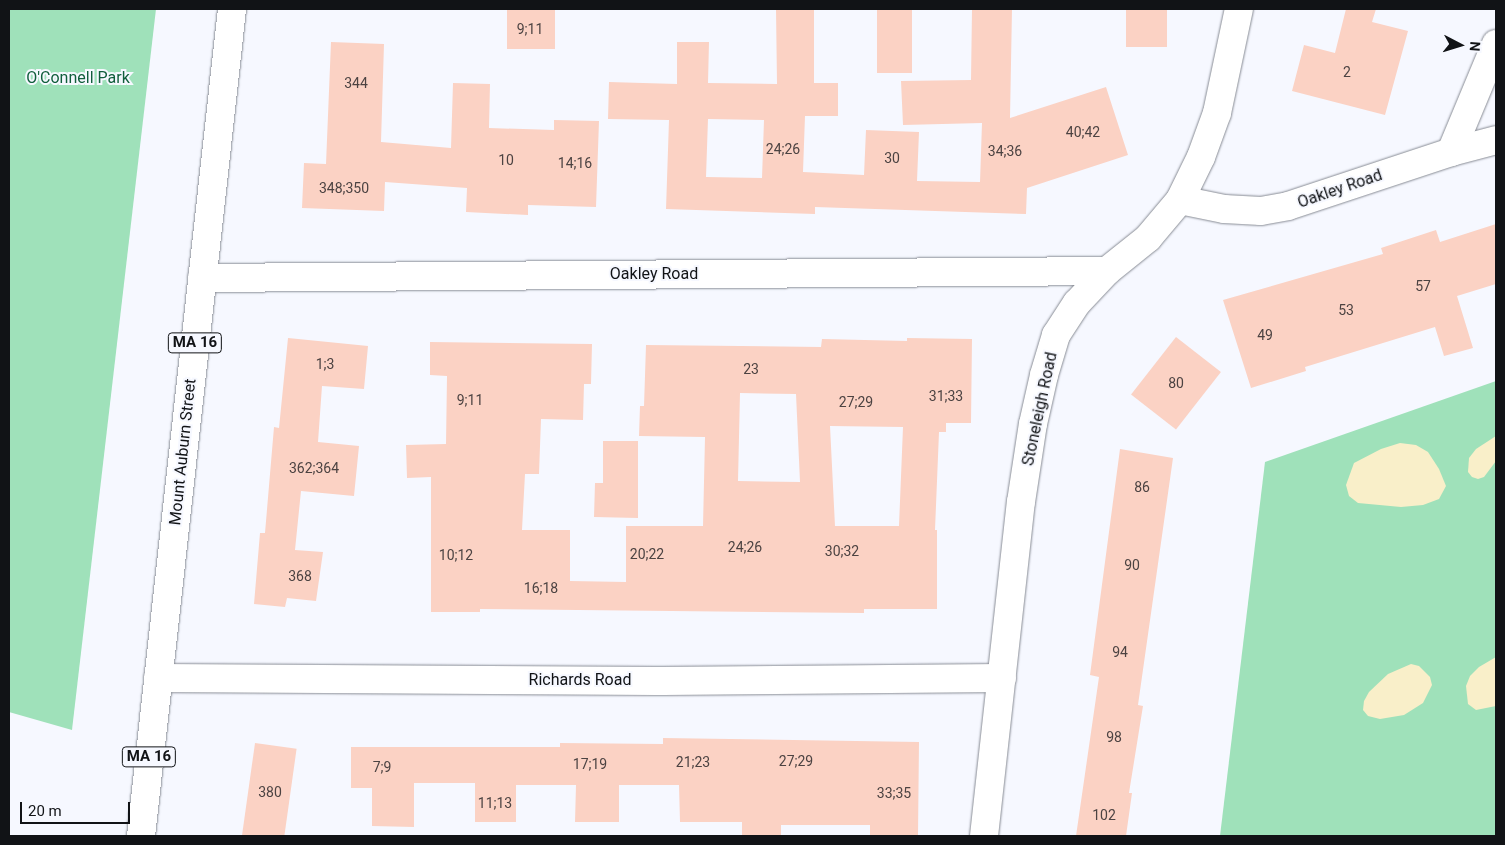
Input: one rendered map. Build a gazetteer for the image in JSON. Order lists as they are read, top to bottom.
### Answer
{
  "streets": {
    "street": [
      "Oakley Road",
      "MA 16",
      "Stoneleigh Road",
      "Mount Auburn Street",
      "Richards Road"
    ]
  },
  "crossings": [
    ["Oakley Road", "Stoneleigh Road"],
    ["Oakley Road", "Mount Auburn Street"],
    ["Stoneleigh Road", "Richards Road"],
    ["Mount Auburn Street", "Richards Road"]
  ],
  "parks": ["O'Connell Park"],
  "house_numbers": [
    "9;11",
    "2",
    "344",
    "40;42",
    "24;26",
    "34;36",
    "30",
    "10",
    "14;16",
    "348;350",
    "57",
    "53",
    "49",
    "1;3",
    "23",
    "80",
    "31;33",
    "9;11",
    "27;29",
    "362;364",
    "86",
    "24;26",
    "30;32",
    "20;22",
    "10;12",
    "90",
    "368",
    "16;18",
    "94",
    "98",
    "27;29",
    "21;23",
    "17;19",
    "7;9",
    "380",
    "33;35",
    "11;13",
    "102"
  ],
  "scale_bar": "20 m",
  "north": "right"
}
